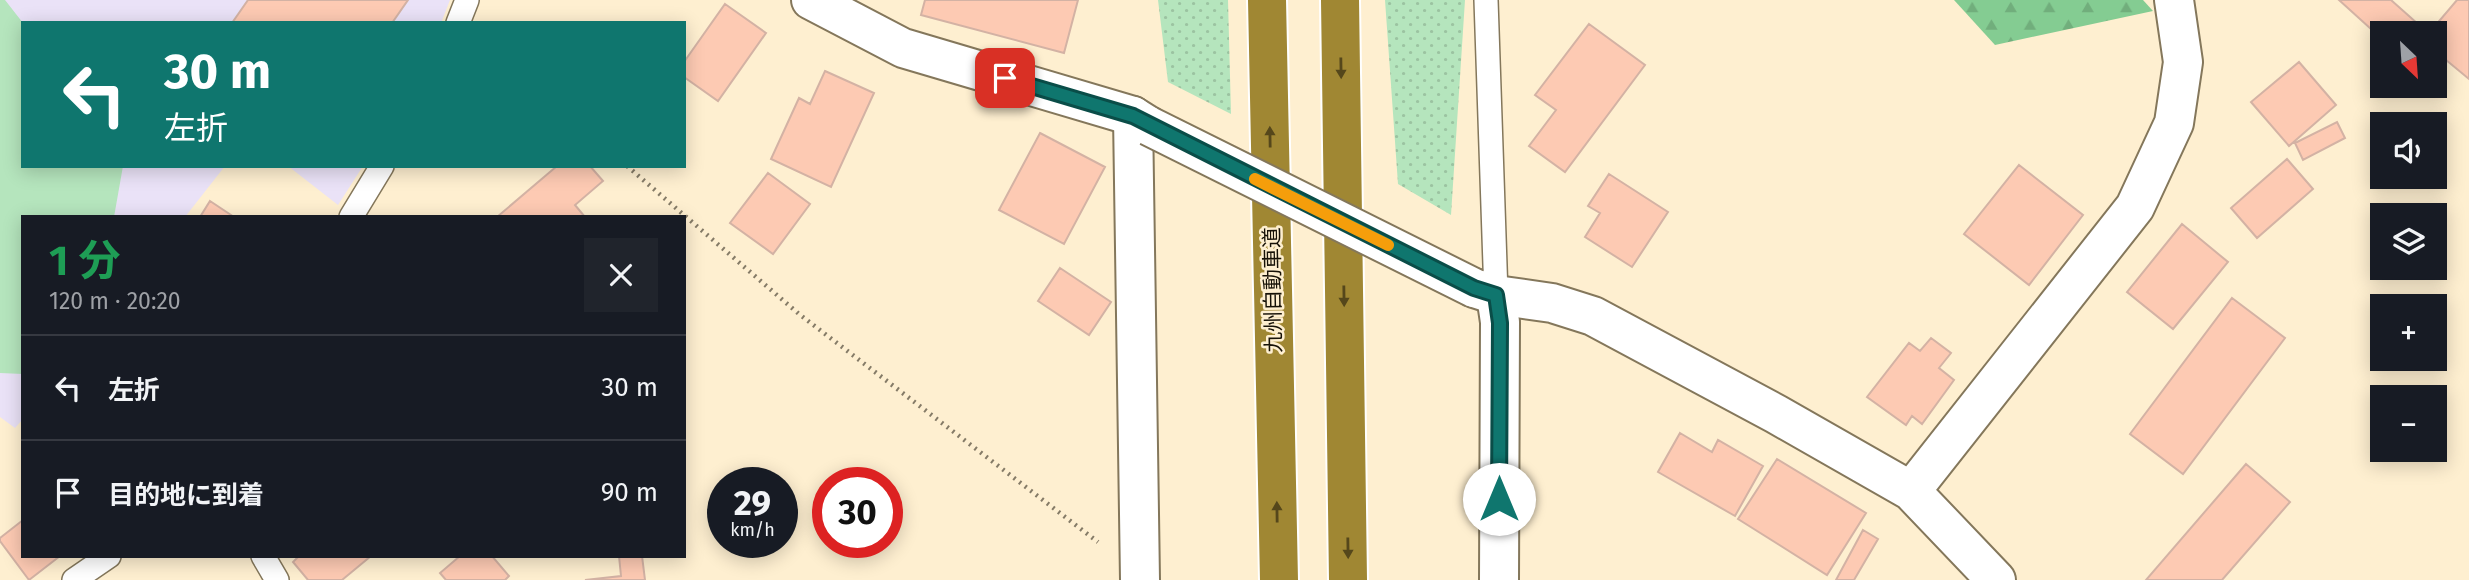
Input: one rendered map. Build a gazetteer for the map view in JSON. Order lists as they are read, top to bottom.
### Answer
{
  "streets": {
    "highway": ["九州自動車道"]
  },
  "north": "bottom right",
  "page": {
    "map_buttons": ["+", "−"],
    "turn": ["30 m", "左折"],
    "heading": ["1 分", "120 m · 20:20"],
    "list": [
      {
        "name": "左折",
        "value": "30 m"
      },
      {
        "name": "目的地に到着",
        "value": "90 m"
      }
    ],
    "speed": "29 km/h",
    "limit": "30"
  }
}
